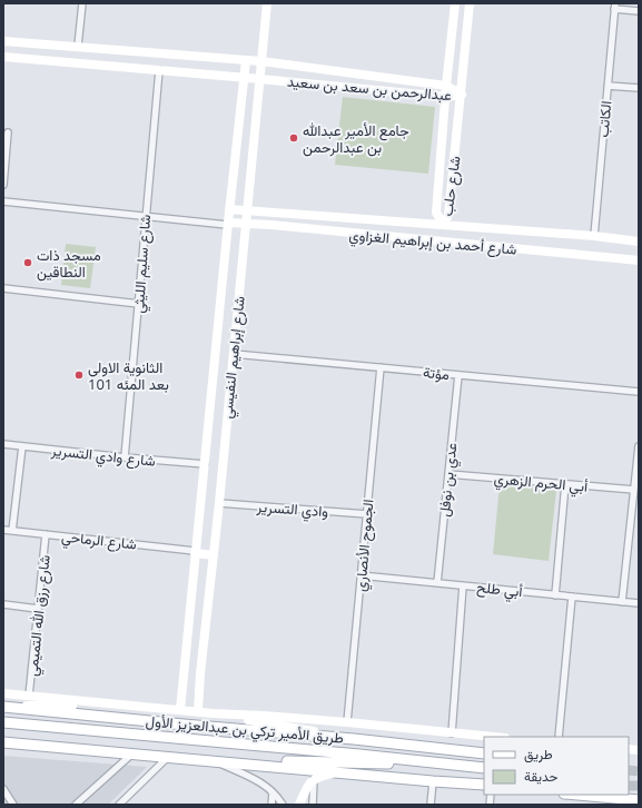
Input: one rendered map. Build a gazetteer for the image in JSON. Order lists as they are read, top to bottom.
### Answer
{
  "streets": {
    "main road": ["طريق الأمير تركي بن عبدالعزيز الأول"],
    "street": [
      "عبدالرحمن بن سعد بن سعيد",
      "الكاتب",
      "شارع حلب",
      "شارع أحمد بن إبراهيم الغزاوي",
      "شارع سليم الليثي",
      "شارع إبراهيم النفيسي",
      "مؤتة",
      "شارع وادي التسرير",
      "عدي بن نوفل",
      "أبي الحرم الزهري",
      "وادي التسرير",
      "شارع الرماحي",
      "الجموح الأنصاري",
      "أبي طلح",
      "شارع رزق الله التميمي"
    ]
  },
  "crossings": [
    ["عبدالرحمن بن سعد بن سعيد", "شارع حلب"],
    ["عبدالرحمن بن سعد بن سعيد", "شارع سليم الليثي"],
    ["عبدالرحمن بن سعد بن سعيد", "شارع إبراهيم النفيسي"],
    ["الكاتب", "شارع أحمد بن إبراهيم الغزاوي"],
    ["شارع حلب", "شارع أحمد بن إبراهيم الغزاوي"],
    ["شارع أحمد بن إبراهيم الغزاوي", "شارع إبراهيم النفيسي"],
    ["شارع سليم الليثي", "شارع وادي التسرير"],
    ["شارع إبراهيم النفيسي", "مؤتة"],
    ["شارع إبراهيم النفيسي", "شارع وادي التسرير"],
    ["شارع إبراهيم النفيسي", "وادي التسرير"],
    ["شارع إبراهيم النفيسي", "شارع الرماحي"],
    ["مؤتة", "عدي بن نوفل"],
    ["مؤتة", "الجموح الأنصاري"],
    ["عدي بن نوفل", "أبي الحرم الزهري"],
    ["عدي بن نوفل", "أبي طلح"],
    ["وادي التسرير", "الجموح الأنصاري"],
    ["شارع الرماحي", "شارع رزق الله التميمي"],
    ["الجموح الأنصاري", "أبي طلح"]
  ],
  "places": ["جامع الأمير عبدالله بن عبدالرحمن", "مسجد ذات النطاقين", "الثانوية الاولى بعد المئه 101"],
  "legend": ["طريق", "حديقة"]
}
